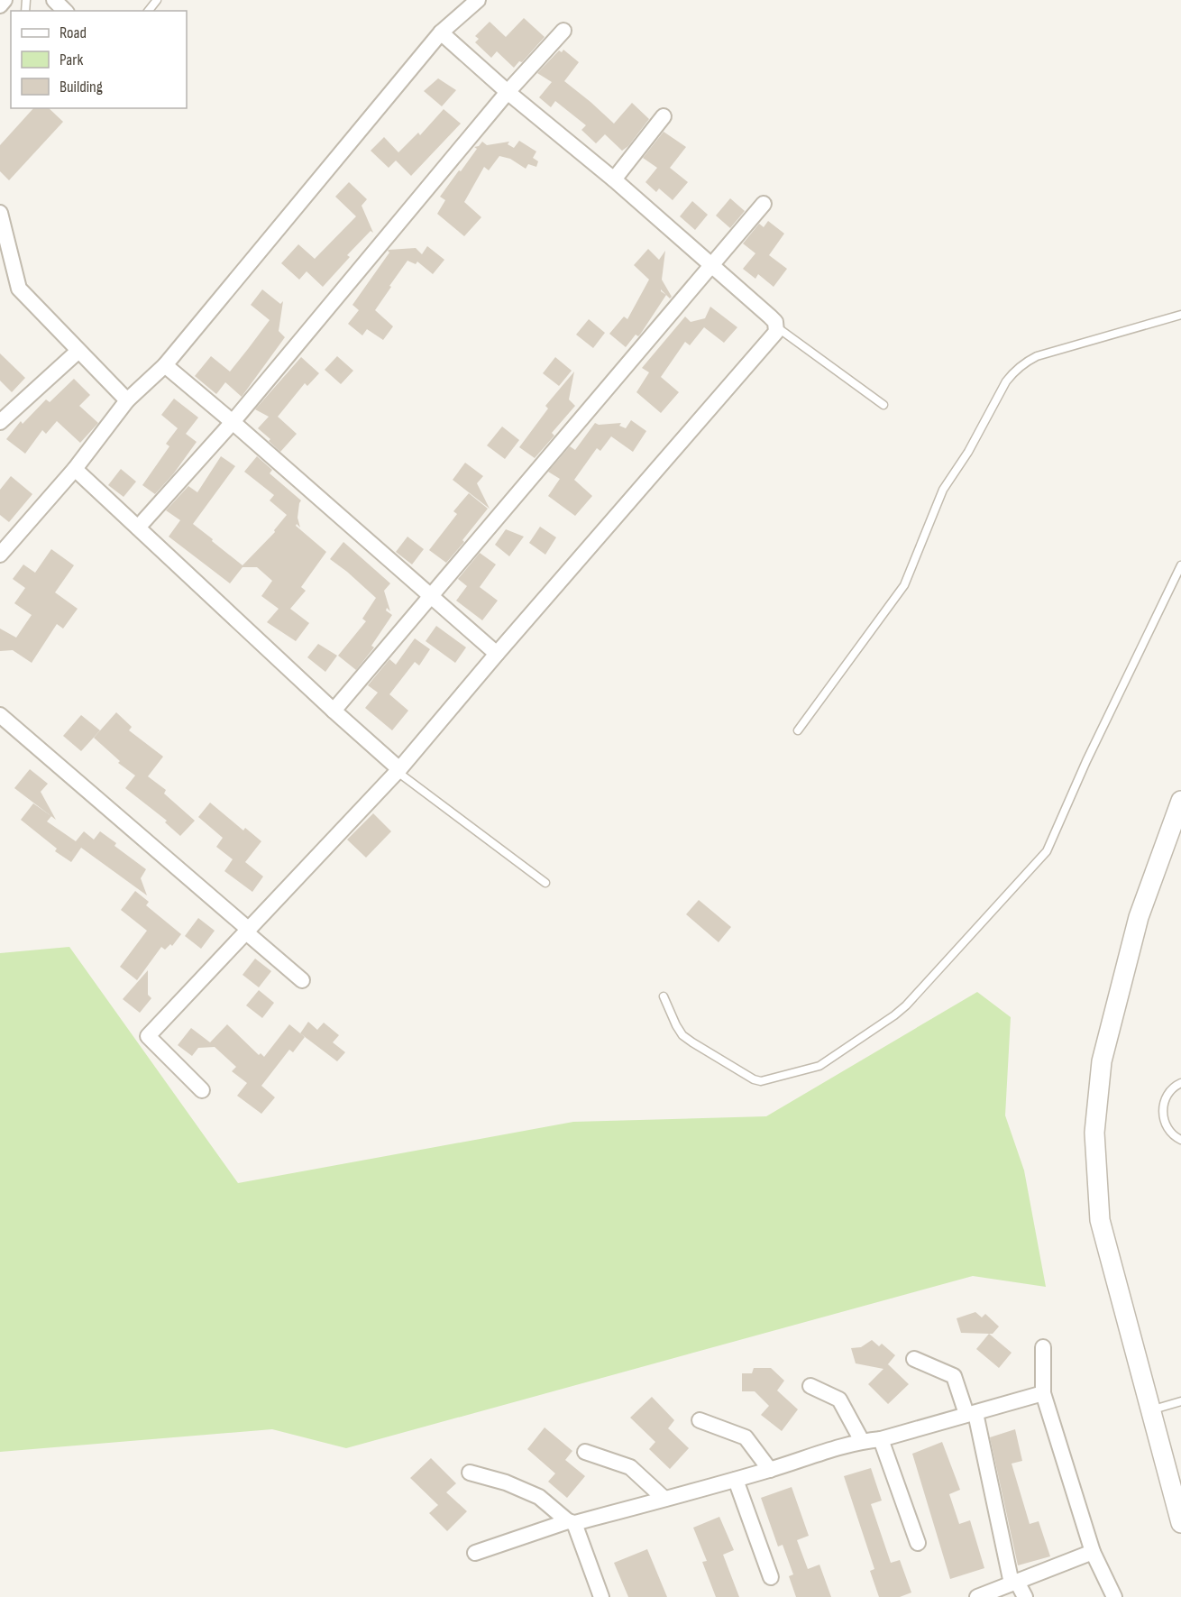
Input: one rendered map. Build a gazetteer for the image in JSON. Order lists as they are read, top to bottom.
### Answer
{
  "legend": ["Road", "Park", "Building"]
}
